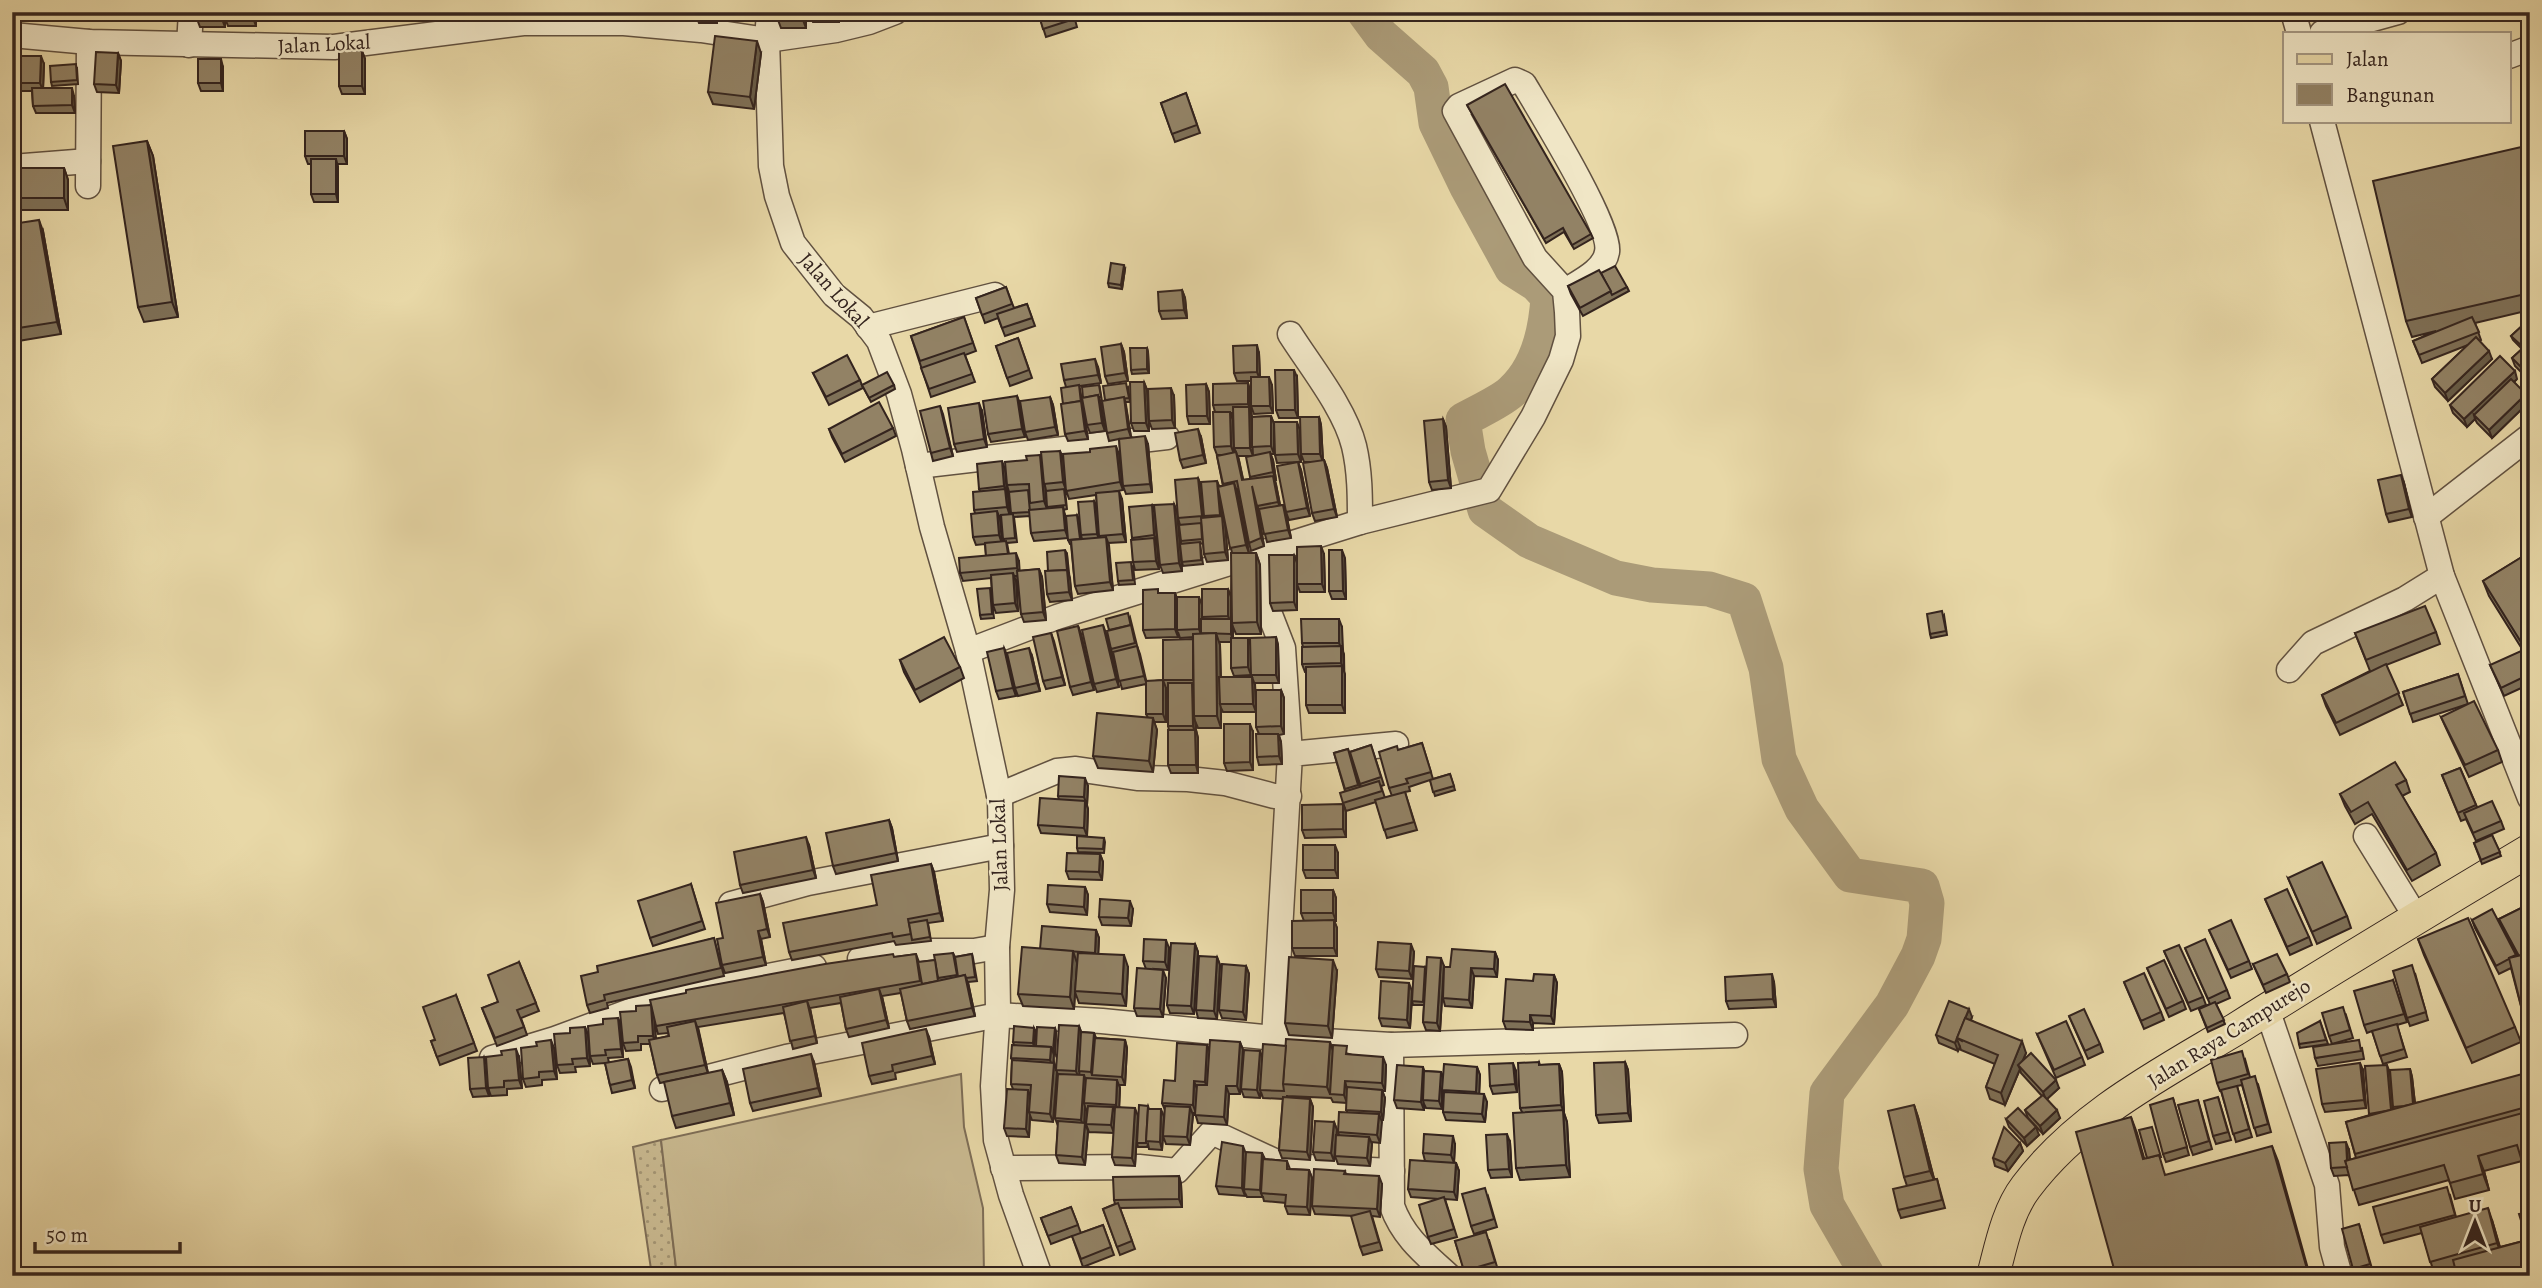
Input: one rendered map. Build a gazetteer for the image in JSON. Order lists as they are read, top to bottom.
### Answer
{
  "streets": {
    "main road": ["Jalan Raya Campurejo"],
    "street": ["Jalan Lokal"]
  },
  "legend": ["Jalan", "Bangunan"],
  "scale_bar": "50 m",
  "north": "top"
}
